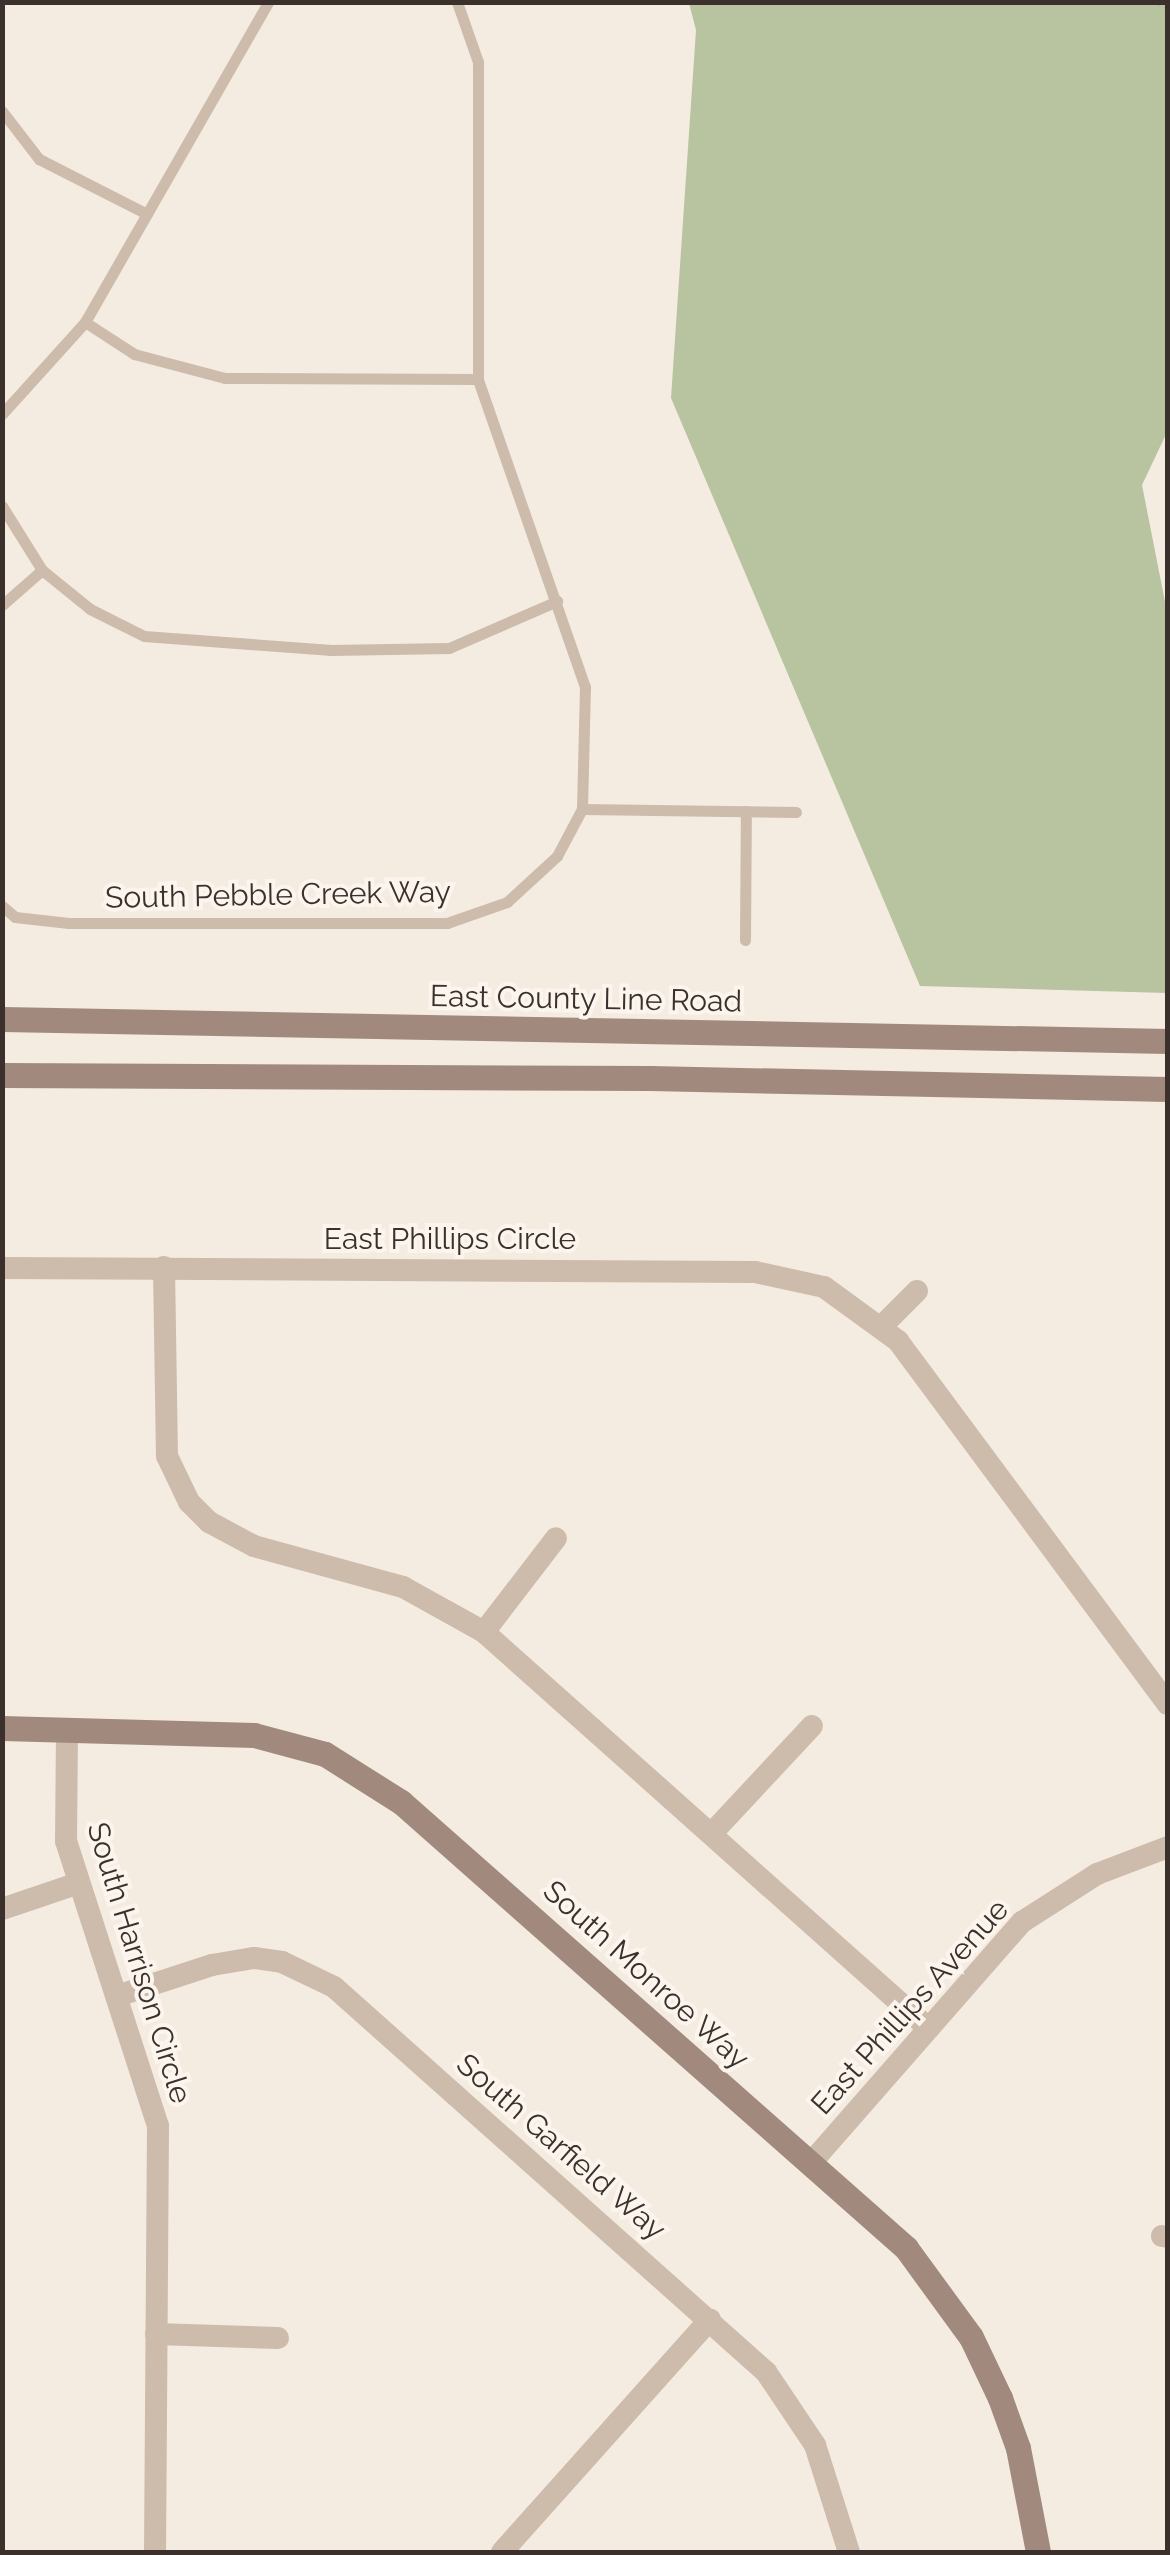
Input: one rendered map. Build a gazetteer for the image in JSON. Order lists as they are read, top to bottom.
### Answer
{
  "streets": {
    "main road": ["East County Line Road", "South Monroe Way"],
    "street": [
      "East Phillips Circle",
      "South Harrison Circle",
      "East Phillips Avenue",
      "South Garfield Way"
    ],
    "lane": ["South Pebble Creek Way"]
  },
  "crossings": [
    ["South Harrison Circle", "South Monroe Way"],
    ["South Harrison Circle", "South Garfield Way"],
    ["South Monroe Way", "East Phillips Avenue"]
  ]
}
